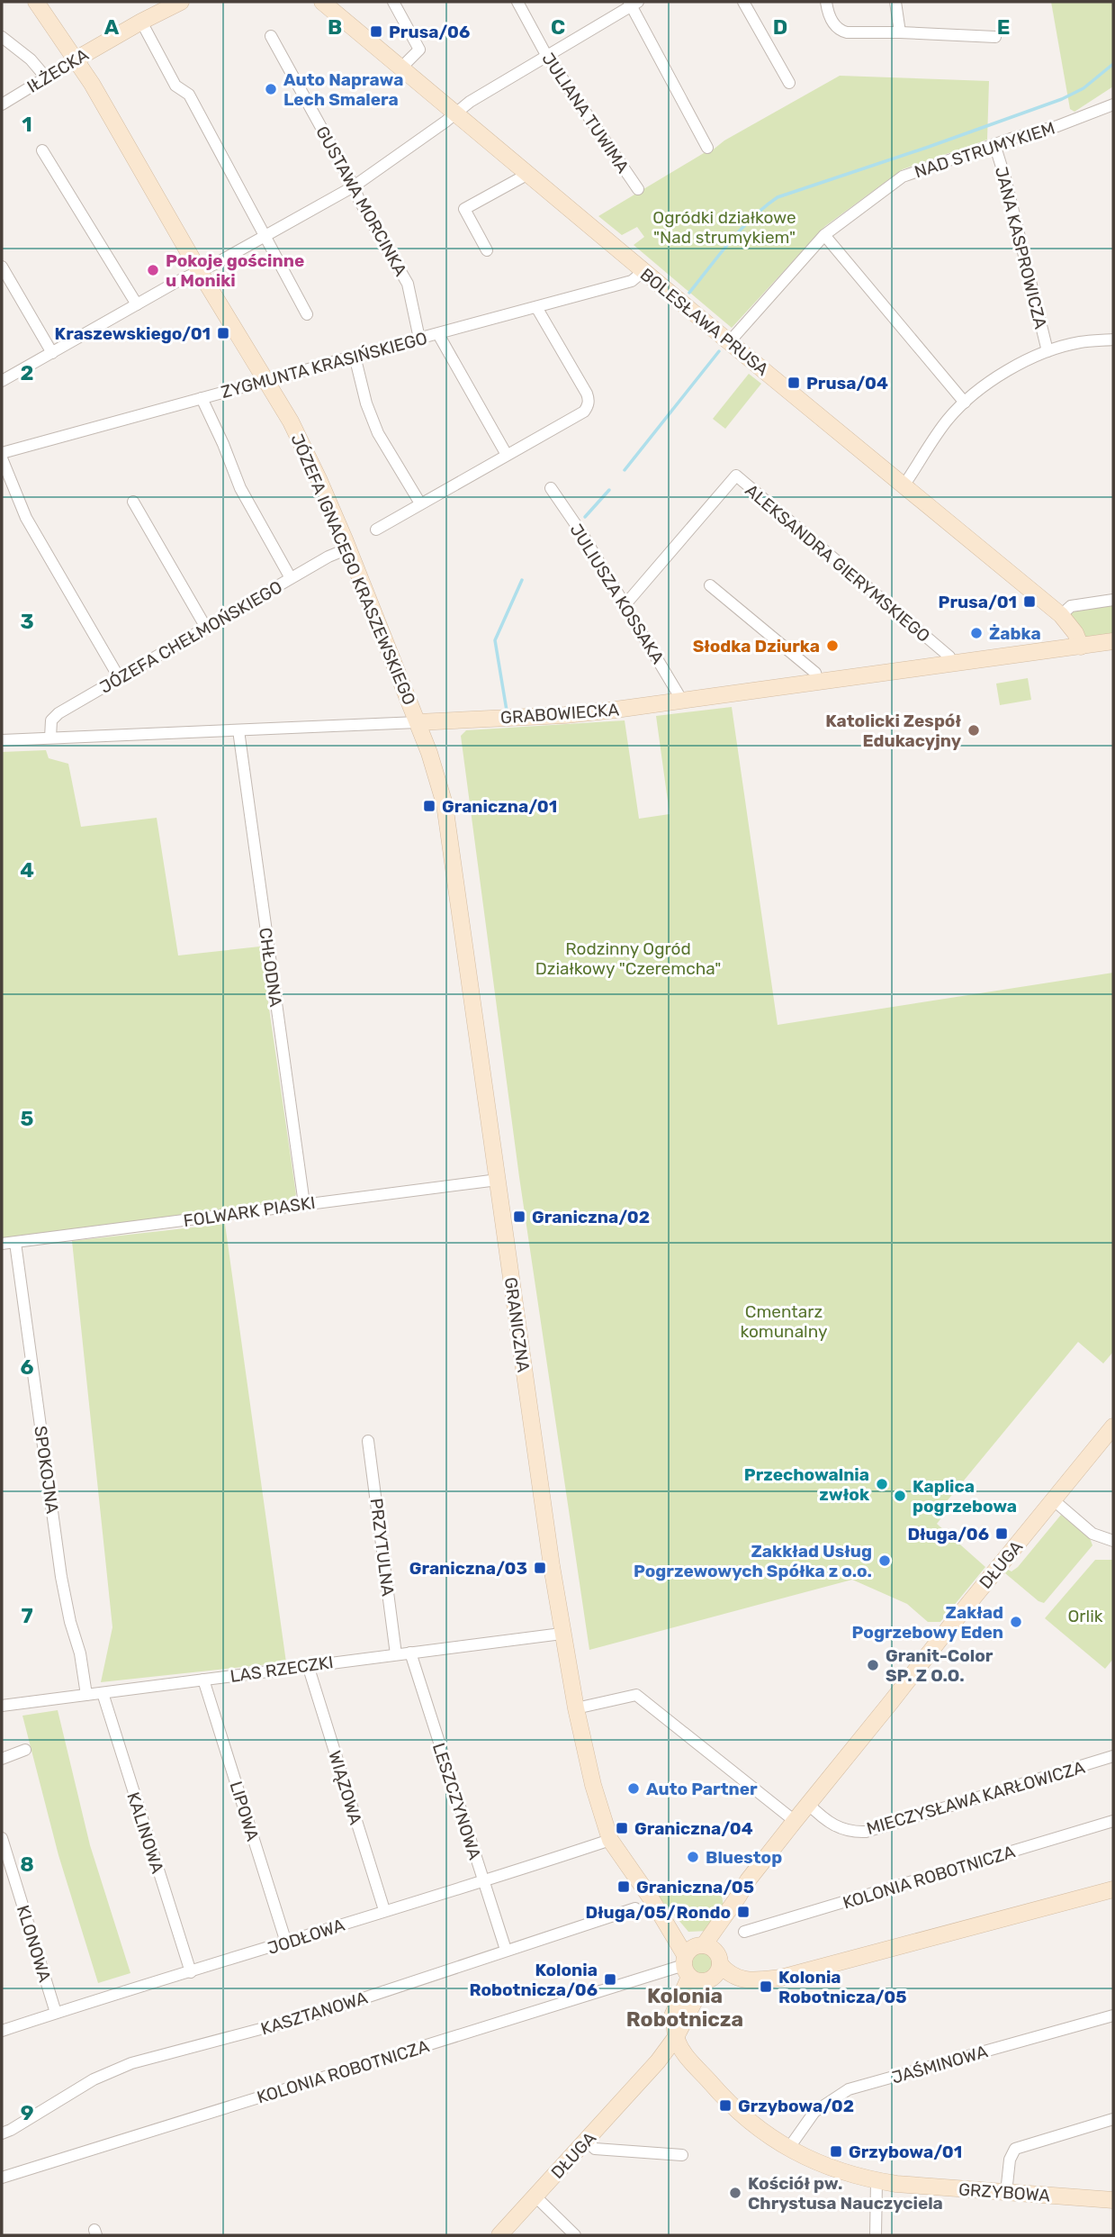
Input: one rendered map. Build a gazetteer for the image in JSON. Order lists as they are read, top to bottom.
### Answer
{
  "streets": {
    "street": [
      "IŁŻECKA",
      "JULIANA TUWIMA",
      "NAD STRUMYKIEM",
      "GUSTAWA MORCINKA",
      "JANA KASPROWICZA",
      "BOLESŁAWA PRUSA",
      "ZYGMUNTA KRASIŃSKIEGO",
      "ALEKSANDRA GIERYMSKIEGO",
      "JÓZEFA IGNACEGO KRASZEWSKIEGO",
      "JULIUSZA KOSSAKA",
      "JÓZEFA CHEŁMOŃSKIEGO",
      "GRABOWIECKA",
      "CHŁODNA",
      "FOLWARK PIASKI",
      "GRANICZNA",
      "SPOKOJNA",
      "PRZYTULNA",
      "DŁUGA",
      "LAS RZECZKI",
      "WIĄZOWA",
      "MIECZYSŁAWA KARŁOWICZA",
      "LESZCZYNOWA",
      "LIPOWA",
      "KALINOWA",
      "KOLONIA ROBOTNICZA",
      "JODŁOWA",
      "KLONOWA",
      "KASZTANOWA",
      "JAŚMINOWA",
      "GRZYBOWA"
    ]
  },
  "crossings": [
    ["IŁŻECKA", "JÓZEFA IGNACEGO KRASZEWSKIEGO"],
    ["NAD STRUMYKIEM", "JANA KASPROWICZA"],
    ["NAD STRUMYKIEM", "BOLESŁAWA PRUSA"],
    ["GUSTAWA MORCINKA", "ZYGMUNTA KRASIŃSKIEGO"],
    ["BOLESŁAWA PRUSA", "ZYGMUNTA KRASIŃSKIEGO"],
    ["BOLESŁAWA PRUSA", "GRABOWIECKA"],
    ["ZYGMUNTA KRASIŃSKIEGO", "JÓZEFA IGNACEGO KRASZEWSKIEGO"],
    ["ALEKSANDRA GIERYMSKIEGO", "JULIUSZA KOSSAKA"],
    ["ALEKSANDRA GIERYMSKIEGO", "GRABOWIECKA"],
    ["JÓZEFA IGNACEGO KRASZEWSKIEGO", "JÓZEFA CHEŁMOŃSKIEGO"],
    ["JÓZEFA IGNACEGO KRASZEWSKIEGO", "GRABOWIECKA"],
    ["JÓZEFA IGNACEGO KRASZEWSKIEGO", "GRANICZNA"],
    ["JULIUSZA KOSSAKA", "GRABOWIECKA"],
    ["JÓZEFA CHEŁMOŃSKIEGO", "GRABOWIECKA"],
    ["GRABOWIECKA", "CHŁODNA"],
    ["GRABOWIECKA", "GRANICZNA"],
    ["CHŁODNA", "FOLWARK PIASKI"],
    ["FOLWARK PIASKI", "GRANICZNA"],
    ["FOLWARK PIASKI", "SPOKOJNA"],
    ["GRANICZNA", "DŁUGA"],
    ["GRANICZNA", "LAS RZECZKI"],
    ["GRANICZNA", "KOLONIA ROBOTNICZA"],
    ["GRANICZNA", "JODŁOWA"],
    ["SPOKOJNA", "LAS RZECZKI"],
    ["PRZYTULNA", "LAS RZECZKI"],
    ["DŁUGA", "MIECZYSŁAWA KARŁOWICZA"],
    ["DŁUGA", "KOLONIA ROBOTNICZA"],
    ["DŁUGA", "GRZYBOWA"],
    ["LAS RZECZKI", "WIĄZOWA"],
    ["LAS RZECZKI", "LESZCZYNOWA"],
    ["LAS RZECZKI", "LIPOWA"],
    ["LAS RZECZKI", "KALINOWA"],
    ["WIĄZOWA", "JODŁOWA"],
    ["LESZCZYNOWA", "JODŁOWA"],
    ["LESZCZYNOWA", "KASZTANOWA"],
    ["LIPOWA", "JODŁOWA"],
    ["KALINOWA", "JODŁOWA"],
    ["JODŁOWA", "KLONOWA"],
    ["JAŚMINOWA", "GRZYBOWA"]
  ],
  "districts": ["Kolonia Robotnicza"],
  "parks": [
    "Ogródki działkowe \"Nad strumykiem\"",
    "Rodzinny Ogród Działkowy \"Czeremcha\"",
    "Cmentarz komunalny",
    "Orlik"
  ],
  "places": {
    "transit": [
      "Prusa/06",
      "Kraszewskiego/01",
      "Prusa/04",
      "Prusa/01",
      "Graniczna/01",
      "Graniczna/02",
      "Długa/06",
      "Graniczna/03",
      "Graniczna/04",
      "Graniczna/05",
      "Długa/05/Rondo",
      "Kolonia Robotnicza/06",
      "Kolonia Robotnicza/05",
      "Grzybowa/02",
      "Grzybowa/01"
    ],
    "other": [
      "Auto Naprawa Lech Smalera",
      "Pokoje gościnne u Moniki",
      "Żabka",
      "Słodka Dziurka",
      "Katolicki Zespół Edukacyjny",
      "Przechowalnia zwłok",
      "Kaplica pogrzebowa",
      "Zakkład Usług Pogrzewowych Spółka z o.o.",
      "Zakład Pogrzebowy Eden",
      "Granit-Color SP. Z O.O.",
      "Auto Partner",
      "Bluestop",
      "Kościół pw. Chrystusa Nauczyciela"
    ]
  },
  "grid": {
    "columns": [
      "A",
      "B",
      "C",
      "D",
      "E"
    ],
    "rows": [
      "1",
      "2",
      "3",
      "4",
      "5",
      "6",
      "7",
      "8",
      "9"
    ]
  }
}
